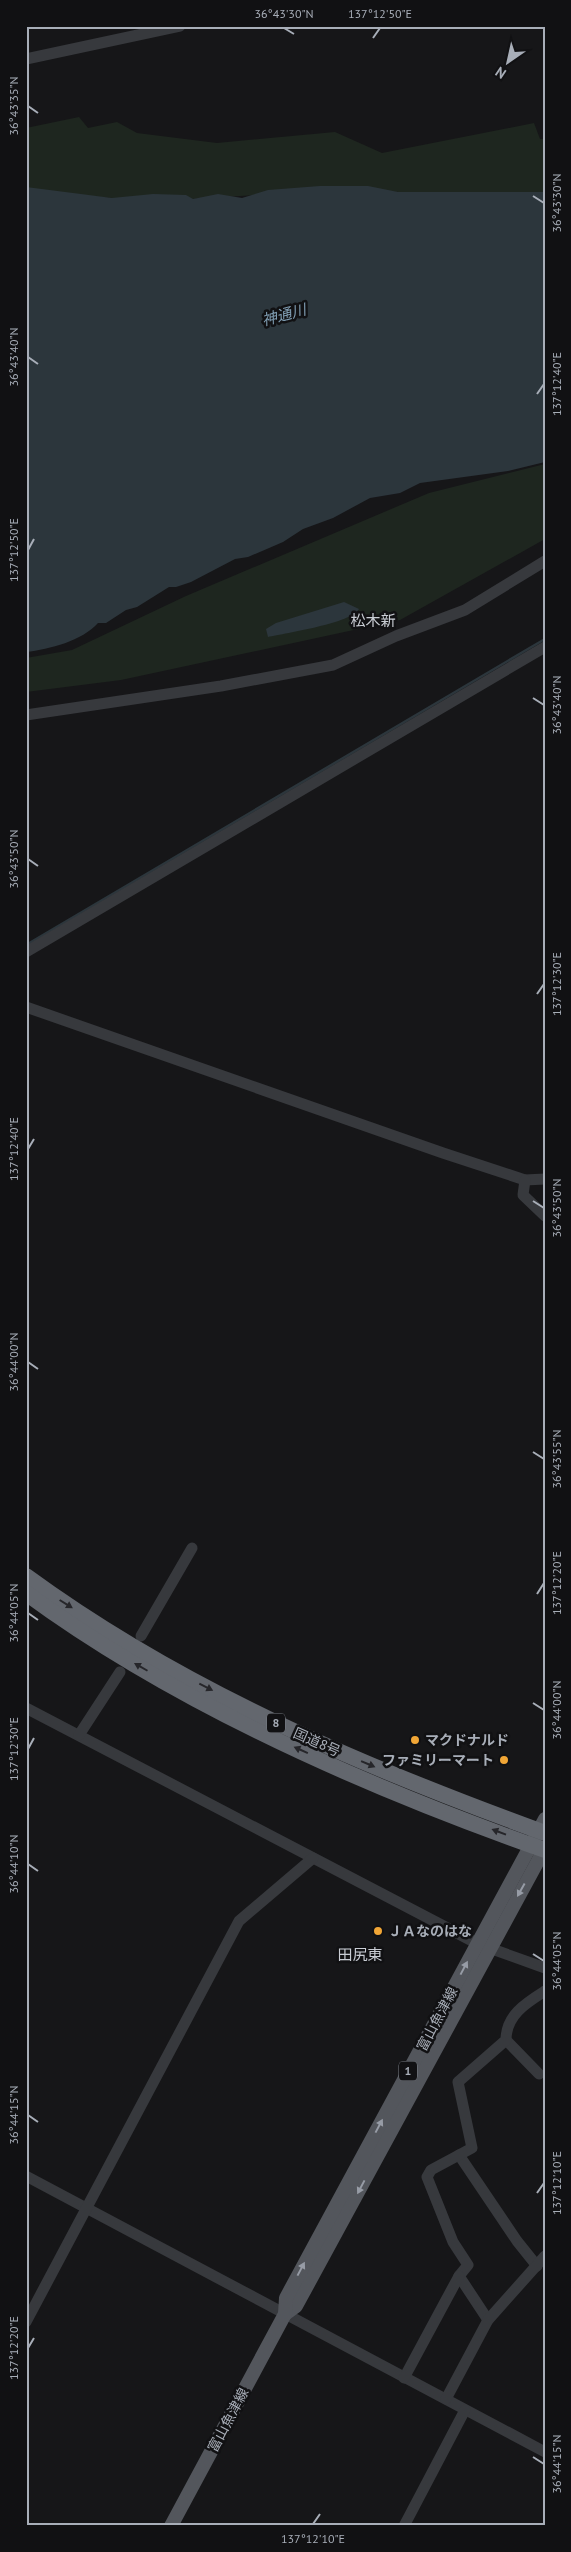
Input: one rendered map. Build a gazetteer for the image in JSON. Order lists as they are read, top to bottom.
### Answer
{
  "streets": {
    "highway": ["8", "国道8号"],
    "main road": ["富山魚津線", "1"]
  },
  "crossings": [
    ["国道8号", "富山魚津線"]
  ],
  "districts": ["松木新", "田尻東"],
  "water": ["神通川"],
  "places": ["マクドナルド", "ファミリーマート", "ＪＡなのはな"],
  "north": "bottom left",
  "coordinates": [
    "36°43'30\"N",
    "137°12'50\"E",
    "36°43'35\"N",
    "36°43'40\"N",
    "137°12'40\"E",
    "36°43'50\"N",
    "137°12'30\"E",
    "36°44'00\"N",
    "36°43'55\"N",
    "137°12'20\"E",
    "36°44'05\"N",
    "36°44'10\"N",
    "36°44'15\"N",
    "137°12'10\"E"
  ]
}
